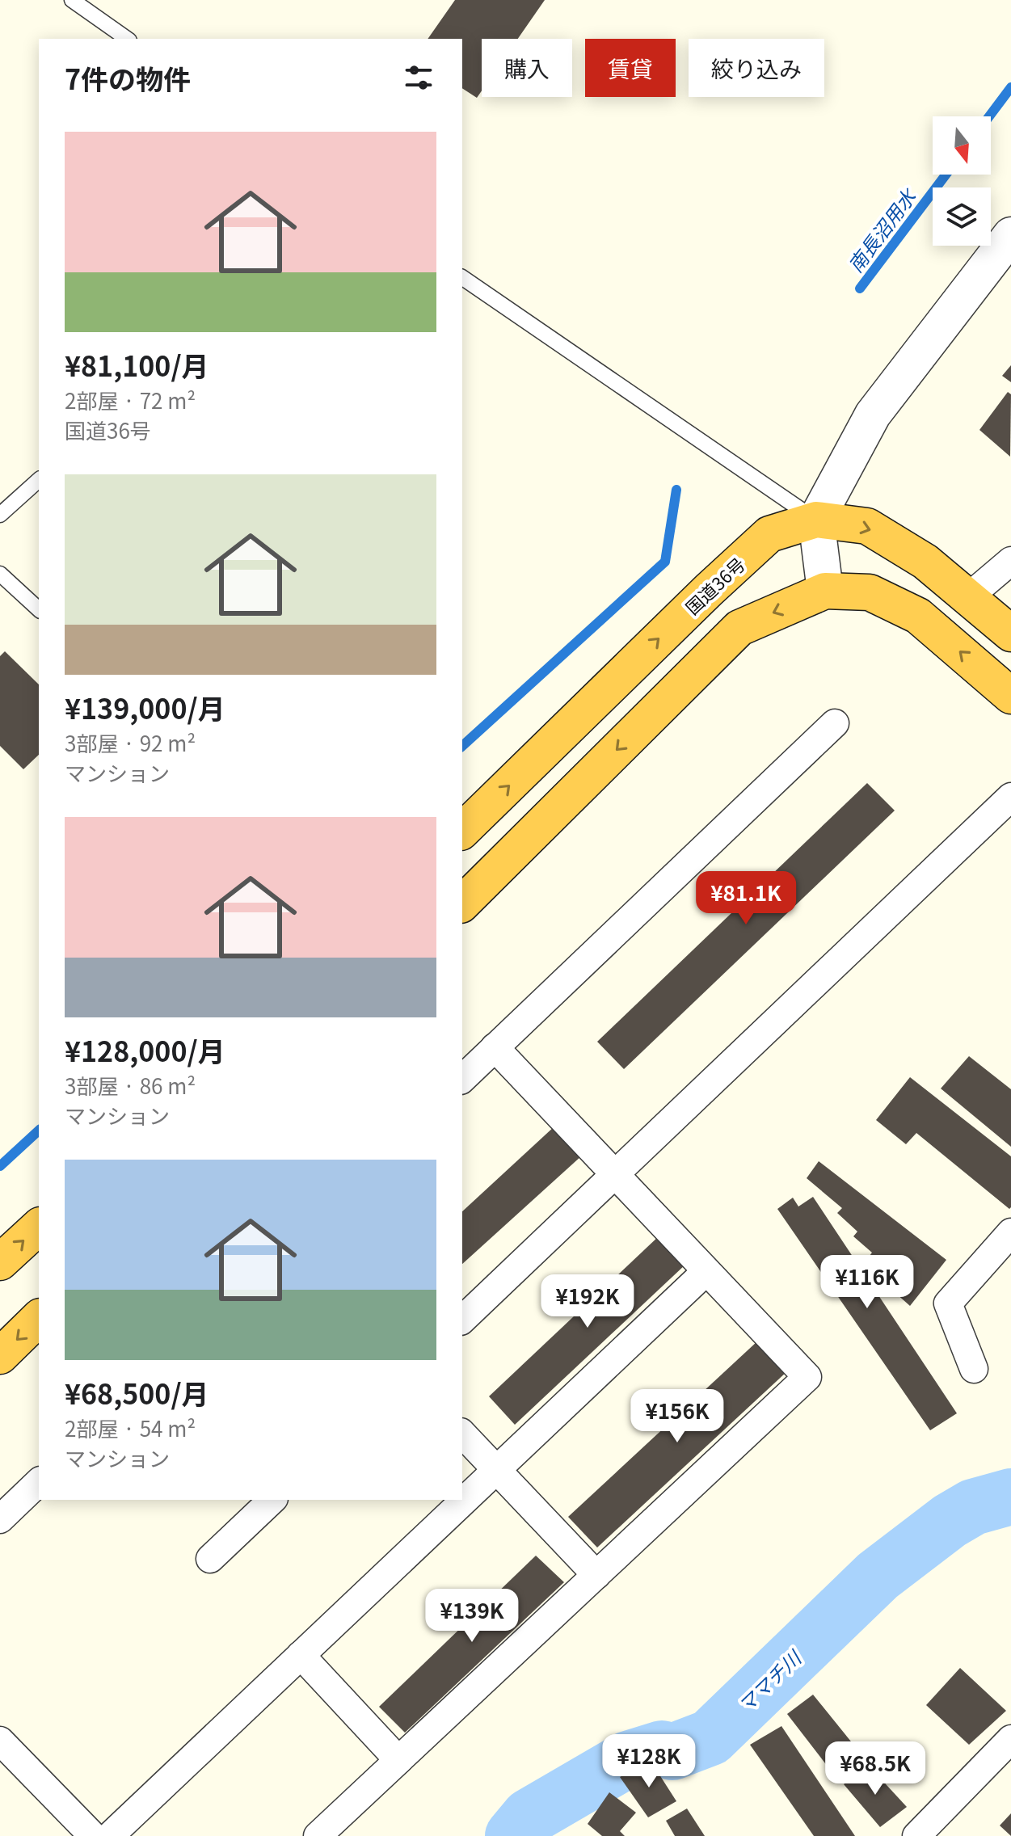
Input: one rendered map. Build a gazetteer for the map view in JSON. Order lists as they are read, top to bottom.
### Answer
{
  "streets": {
    "highway": ["国道36号"]
  },
  "water": ["南長沼用水", "ママチ川"],
  "north": "bottom",
  "page": {
    "chip": ["購入", "賃貸", "絞り込み"],
    "heading": "7件の物件",
    "list": [
      {
        "name": "¥81,100/月",
        "note": "2部屋 · 72 m² · 国道36号"
      },
      {
        "name": "¥139,000/月",
        "note": "3部屋 · 92 m² · マンション"
      },
      {
        "name": "¥128,000/月",
        "note": "3部屋 · 86 m² · マンション"
      },
      {
        "name": "¥68,500/月",
        "note": "2部屋 · 54 m² · マンション"
      }
    ],
    "price": [
      "¥81.1K",
      "¥116K",
      "¥192K",
      "¥156K",
      "¥139K",
      "¥128K",
      "¥68.5K"
    ]
  }
}
